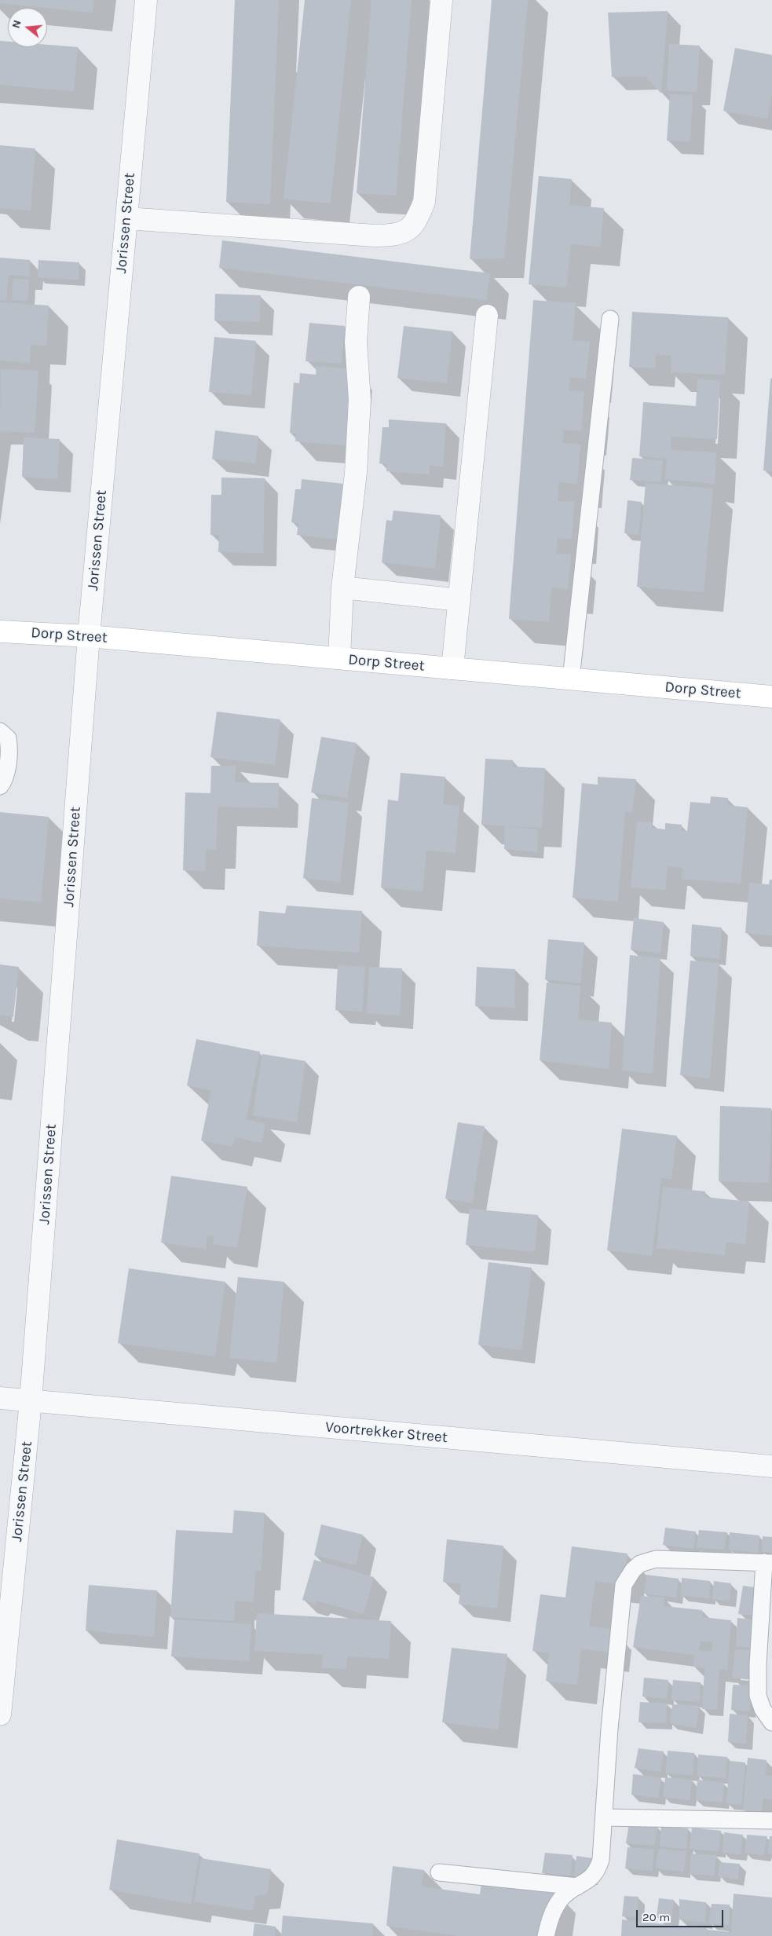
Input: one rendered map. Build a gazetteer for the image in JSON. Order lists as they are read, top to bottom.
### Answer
{
  "streets": {
    "street": ["Jorissen Street", "Dorp Street", "Voortrekker Street"]
  },
  "crossings": [
    ["Jorissen Street", "Dorp Street"],
    ["Jorissen Street", "Voortrekker Street"]
  ],
  "scale_bar": "20 m",
  "north": "left"
}
